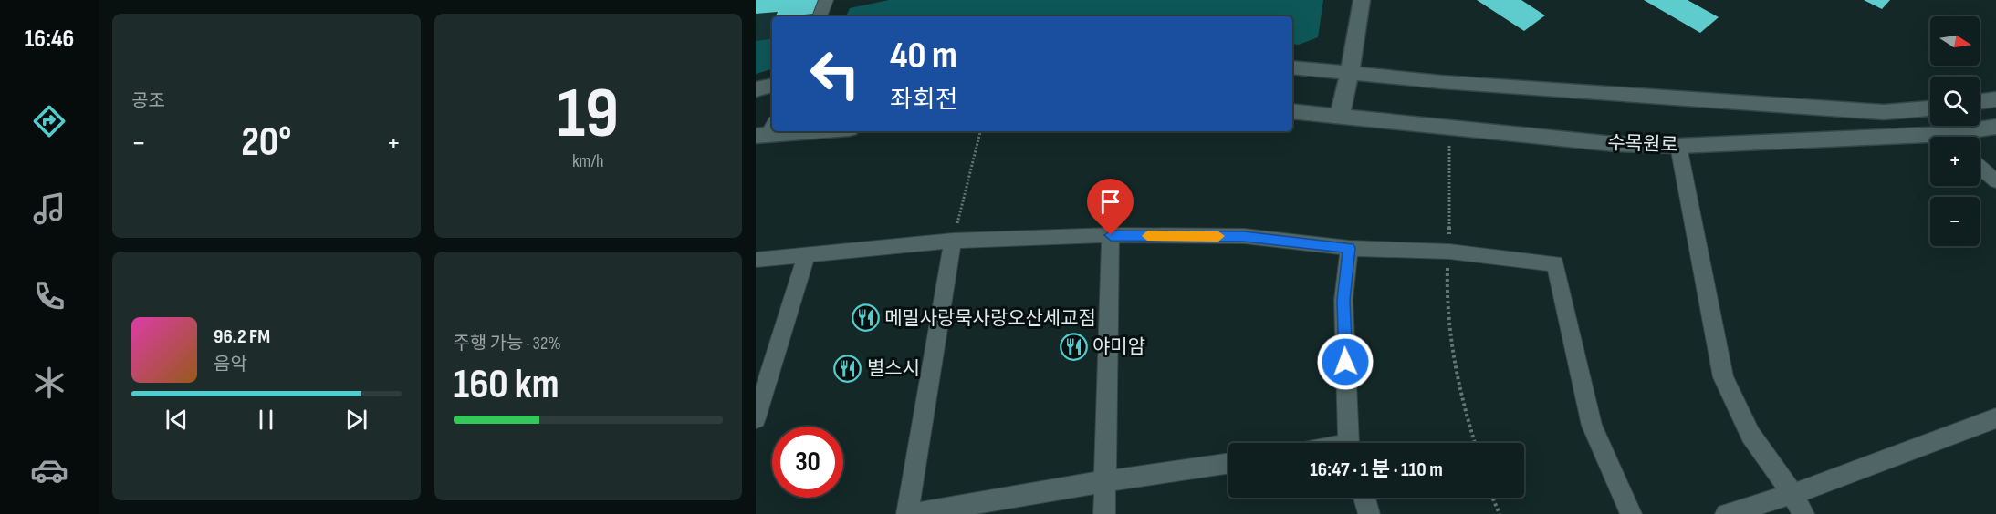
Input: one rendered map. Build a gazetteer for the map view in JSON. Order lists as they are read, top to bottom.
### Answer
{
  "streets": {
    "street": ["수목원로"]
  },
  "places": {
    "restaurant": ["메밀사랑묵사랑오산세교점", "야미얌", "별스시"]
  },
  "north": "right",
  "page": {
    "tabs": "16:46",
    "tile": [
      "공조",
      ["19", "km/h"],
      ["주행 가능 · 32%", "160 km"]
    ],
    "map_buttons": ["+", "−"],
    "turn": ["40 m", "좌회전"],
    "heat": ["−", "20°", "+"],
    "song": ["96.2 FM", "음악"],
    "limit": "30",
    "trip": "16:47 · 1 분 · 110 m"
  }
}
